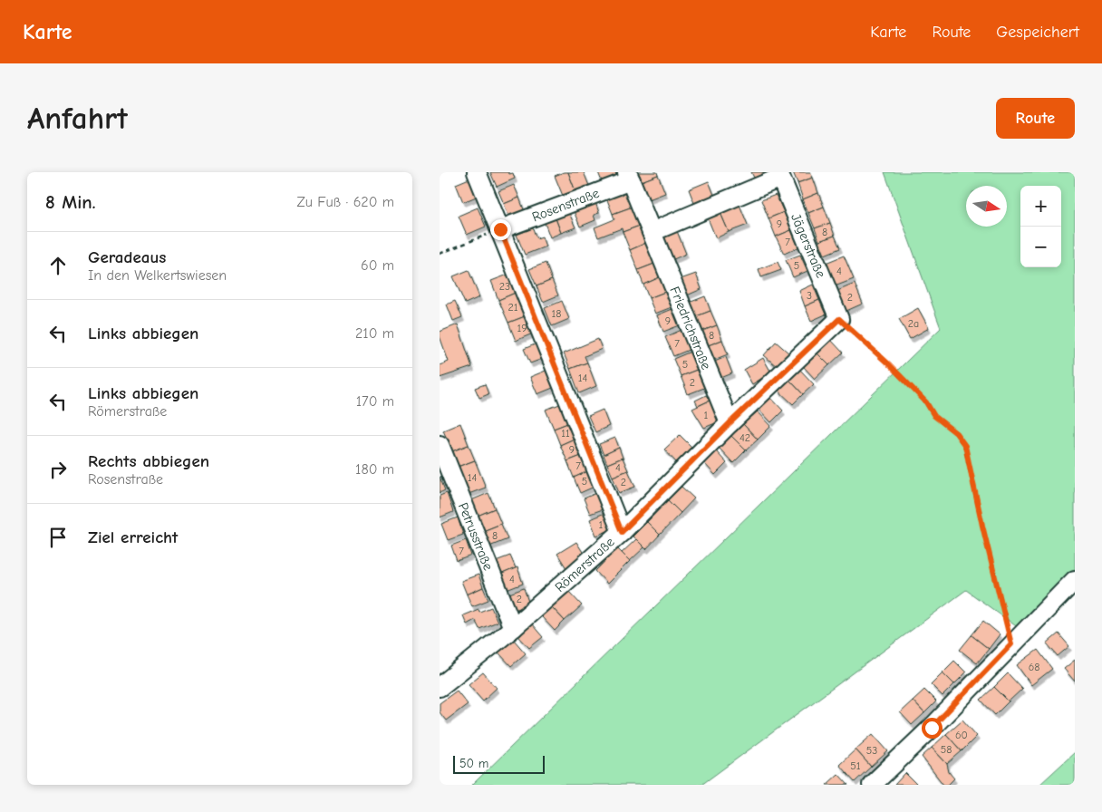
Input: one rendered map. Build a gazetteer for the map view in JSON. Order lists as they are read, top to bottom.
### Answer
{
  "streets": {
    "street": [
      "Rosenstraße",
      "Jägerstraße",
      "Friedrichstraße",
      "Petrusstraße",
      "Römerstraße"
    ]
  },
  "crossings": [
    ["Rosenstraße", "Friedrichstraße"],
    ["Jägerstraße", "Römerstraße"],
    ["Friedrichstraße", "Römerstraße"],
    ["Petrusstraße", "Römerstraße"]
  ],
  "house_numbers": [
    "9",
    "8",
    "7",
    "5",
    "4",
    "23",
    "3",
    "2",
    "21",
    "18",
    "9",
    "2a",
    "19",
    "8",
    "7",
    "5",
    "14",
    "2",
    "1",
    "11",
    "42",
    "9",
    "7",
    "4",
    "14",
    "5",
    "2",
    "1",
    "8",
    "7",
    "4",
    "2",
    "68",
    "60",
    "58",
    "53",
    "51"
  ],
  "scale_bar": "50 m",
  "north": "right",
  "page": {
    "header": "Karte",
    "nav": ["Karte", "Route", "Gespeichert"],
    "buttons": "Route",
    "title": "Anfahrt",
    "heading": ["8 Min.", "Zu Fuß · 620 m"],
    "map_buttons": ["+", "−"],
    "list": [
      ["Geradeaus", "In den Welkertswiesen", "60 m"],
      ["Links abbiegen", "210 m"],
      ["Links abbiegen", "Römerstraße", "170 m"],
      ["Rechts abbiegen", "Rosenstraße", "180 m"],
      "Ziel erreicht"
    ],
    "scale": "50 m"
  }
}
